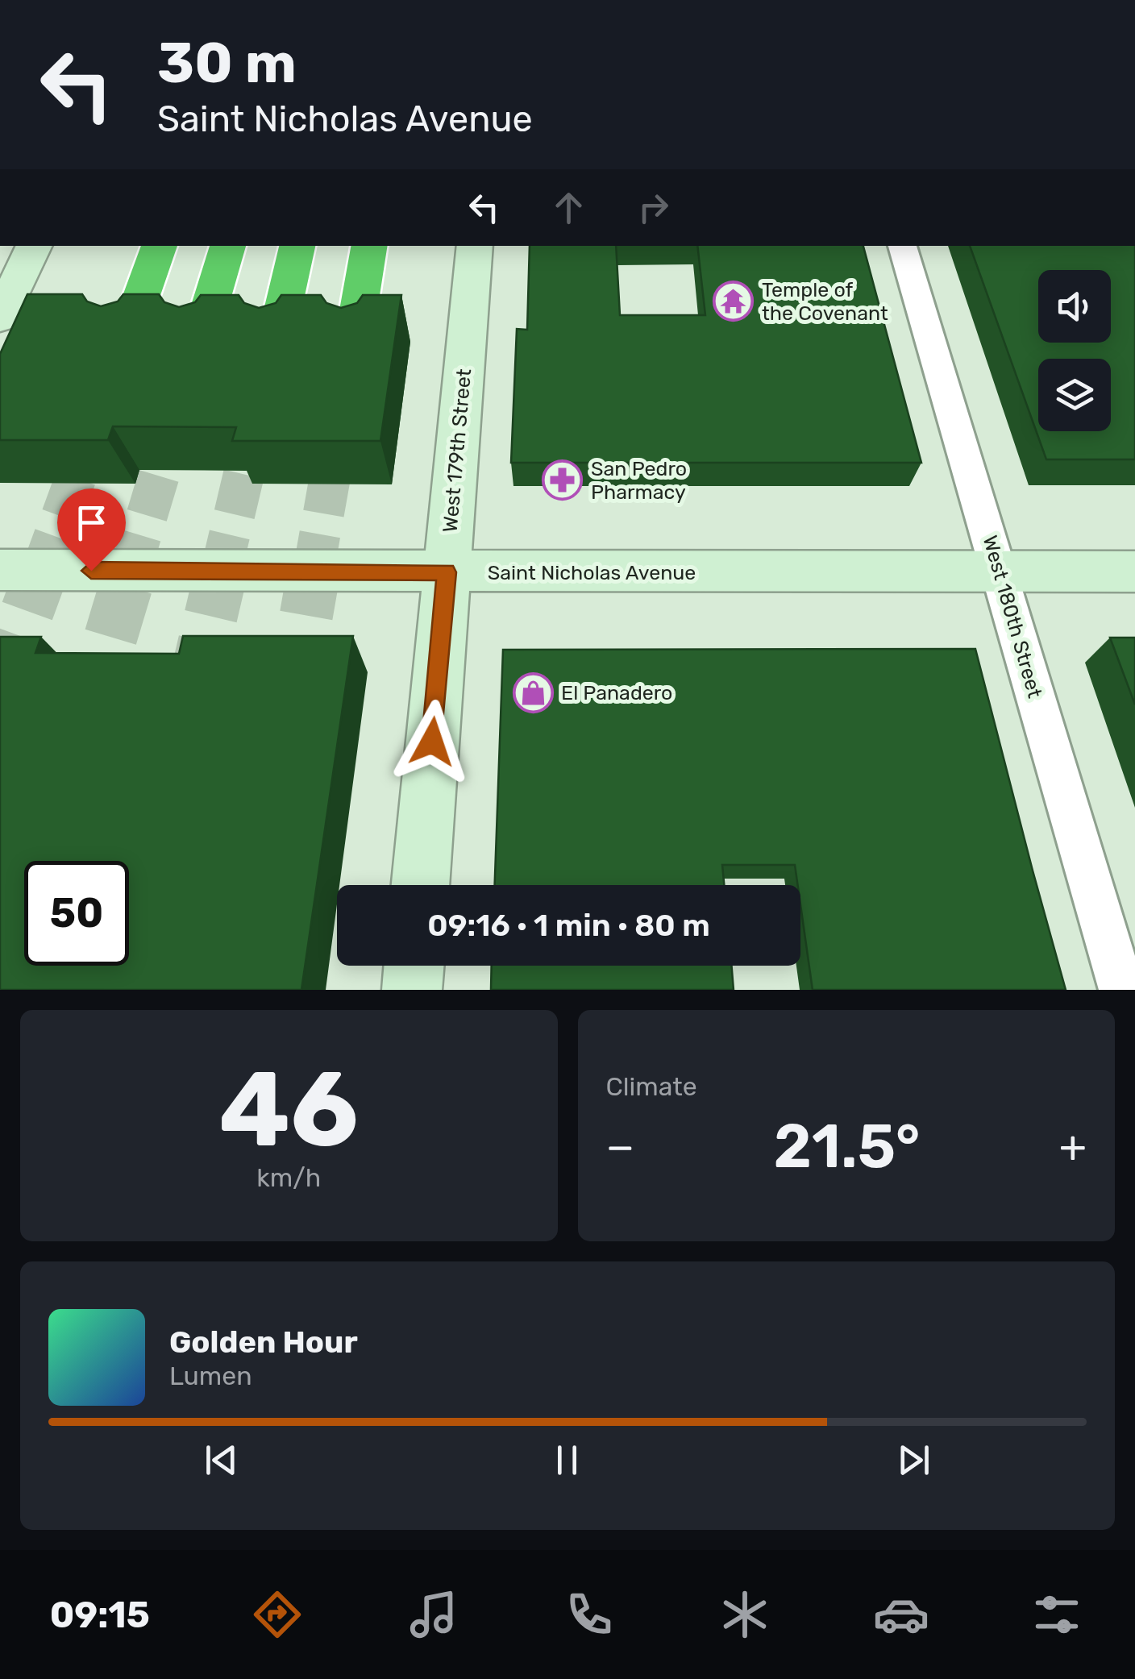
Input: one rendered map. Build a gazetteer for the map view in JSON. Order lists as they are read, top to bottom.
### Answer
{
  "streets": {
    "main road": ["West 179th Street", "Saint Nicholas Avenue"],
    "street": ["West 180th Street"]
  },
  "crossings": [
    ["West 179th Street", "Saint Nicholas Avenue"],
    ["Saint Nicholas Avenue", "West 180th Street"]
  ],
  "places": {
    "temple": ["Temple of the Covenant"],
    "pharmacy": ["San Pedro Pharmacy"],
    "shop": ["El Panadero"]
  },
  "page": {
    "turn": ["30 m", "Saint Nicholas Avenue"],
    "limit": "50",
    "trip": "09:16 · 1 min · 80 m",
    "tile": [
      ["46", "km/h"],
      "Climate"
    ],
    "heat": ["−", "21.5°", "+"],
    "song": ["Golden Hour", "Lumen"],
    "tabs": "09:15"
  }
}
